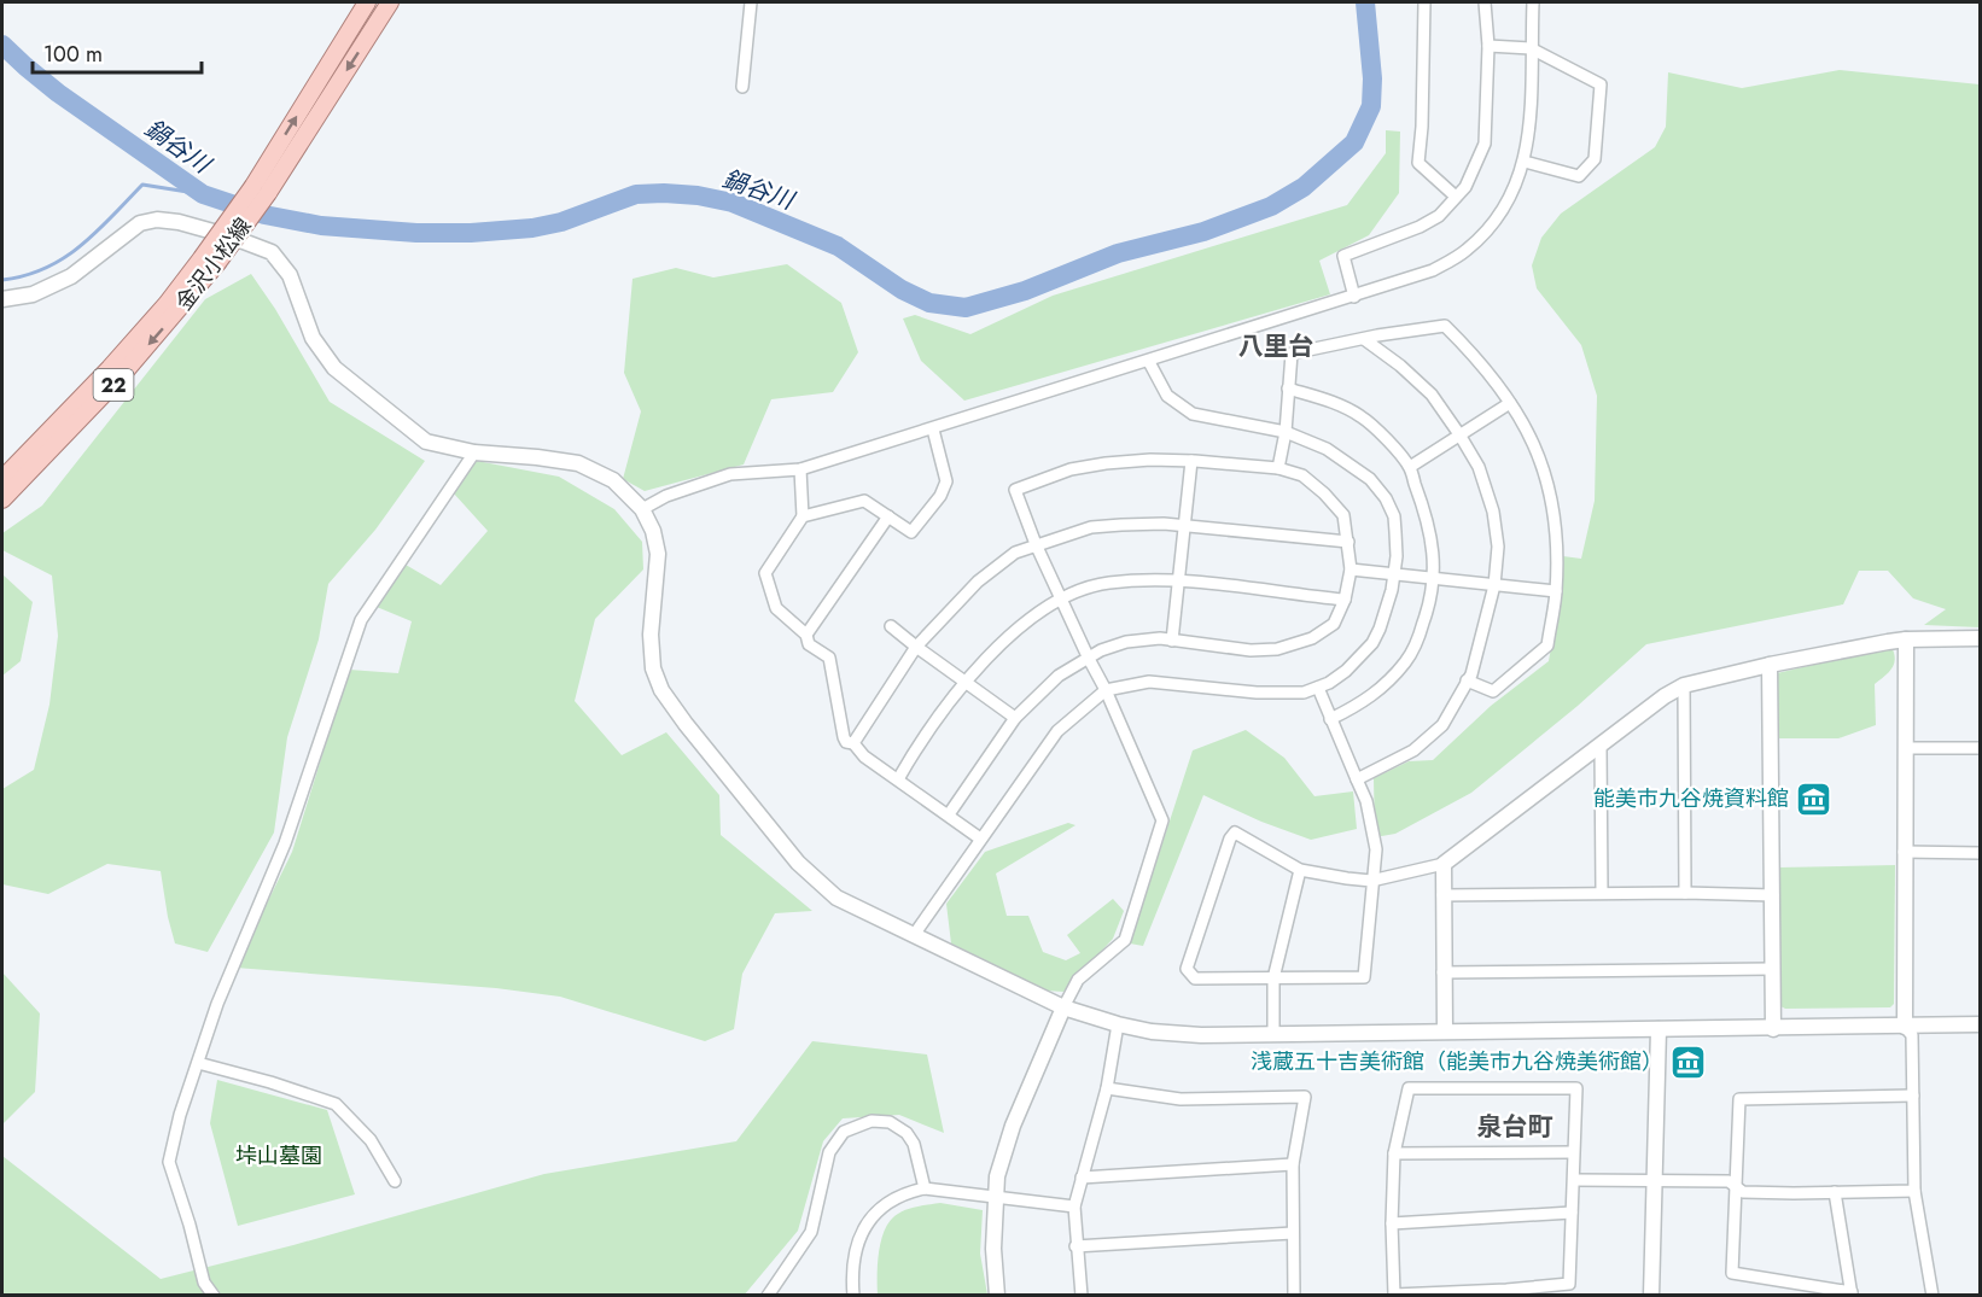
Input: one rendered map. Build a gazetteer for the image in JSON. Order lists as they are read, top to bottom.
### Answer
{
  "streets": {
    "main road": ["金沢小松線", "22"]
  },
  "districts": ["八里台", "泉台町"],
  "water": ["鍋谷川"],
  "parks": ["垰山墓園"],
  "places": {
    "museum": ["能美市九谷焼資料館", "浅蔵五十吉美術館（能美市九谷焼美術館）"]
  },
  "scale_bar": "100 m"
}
